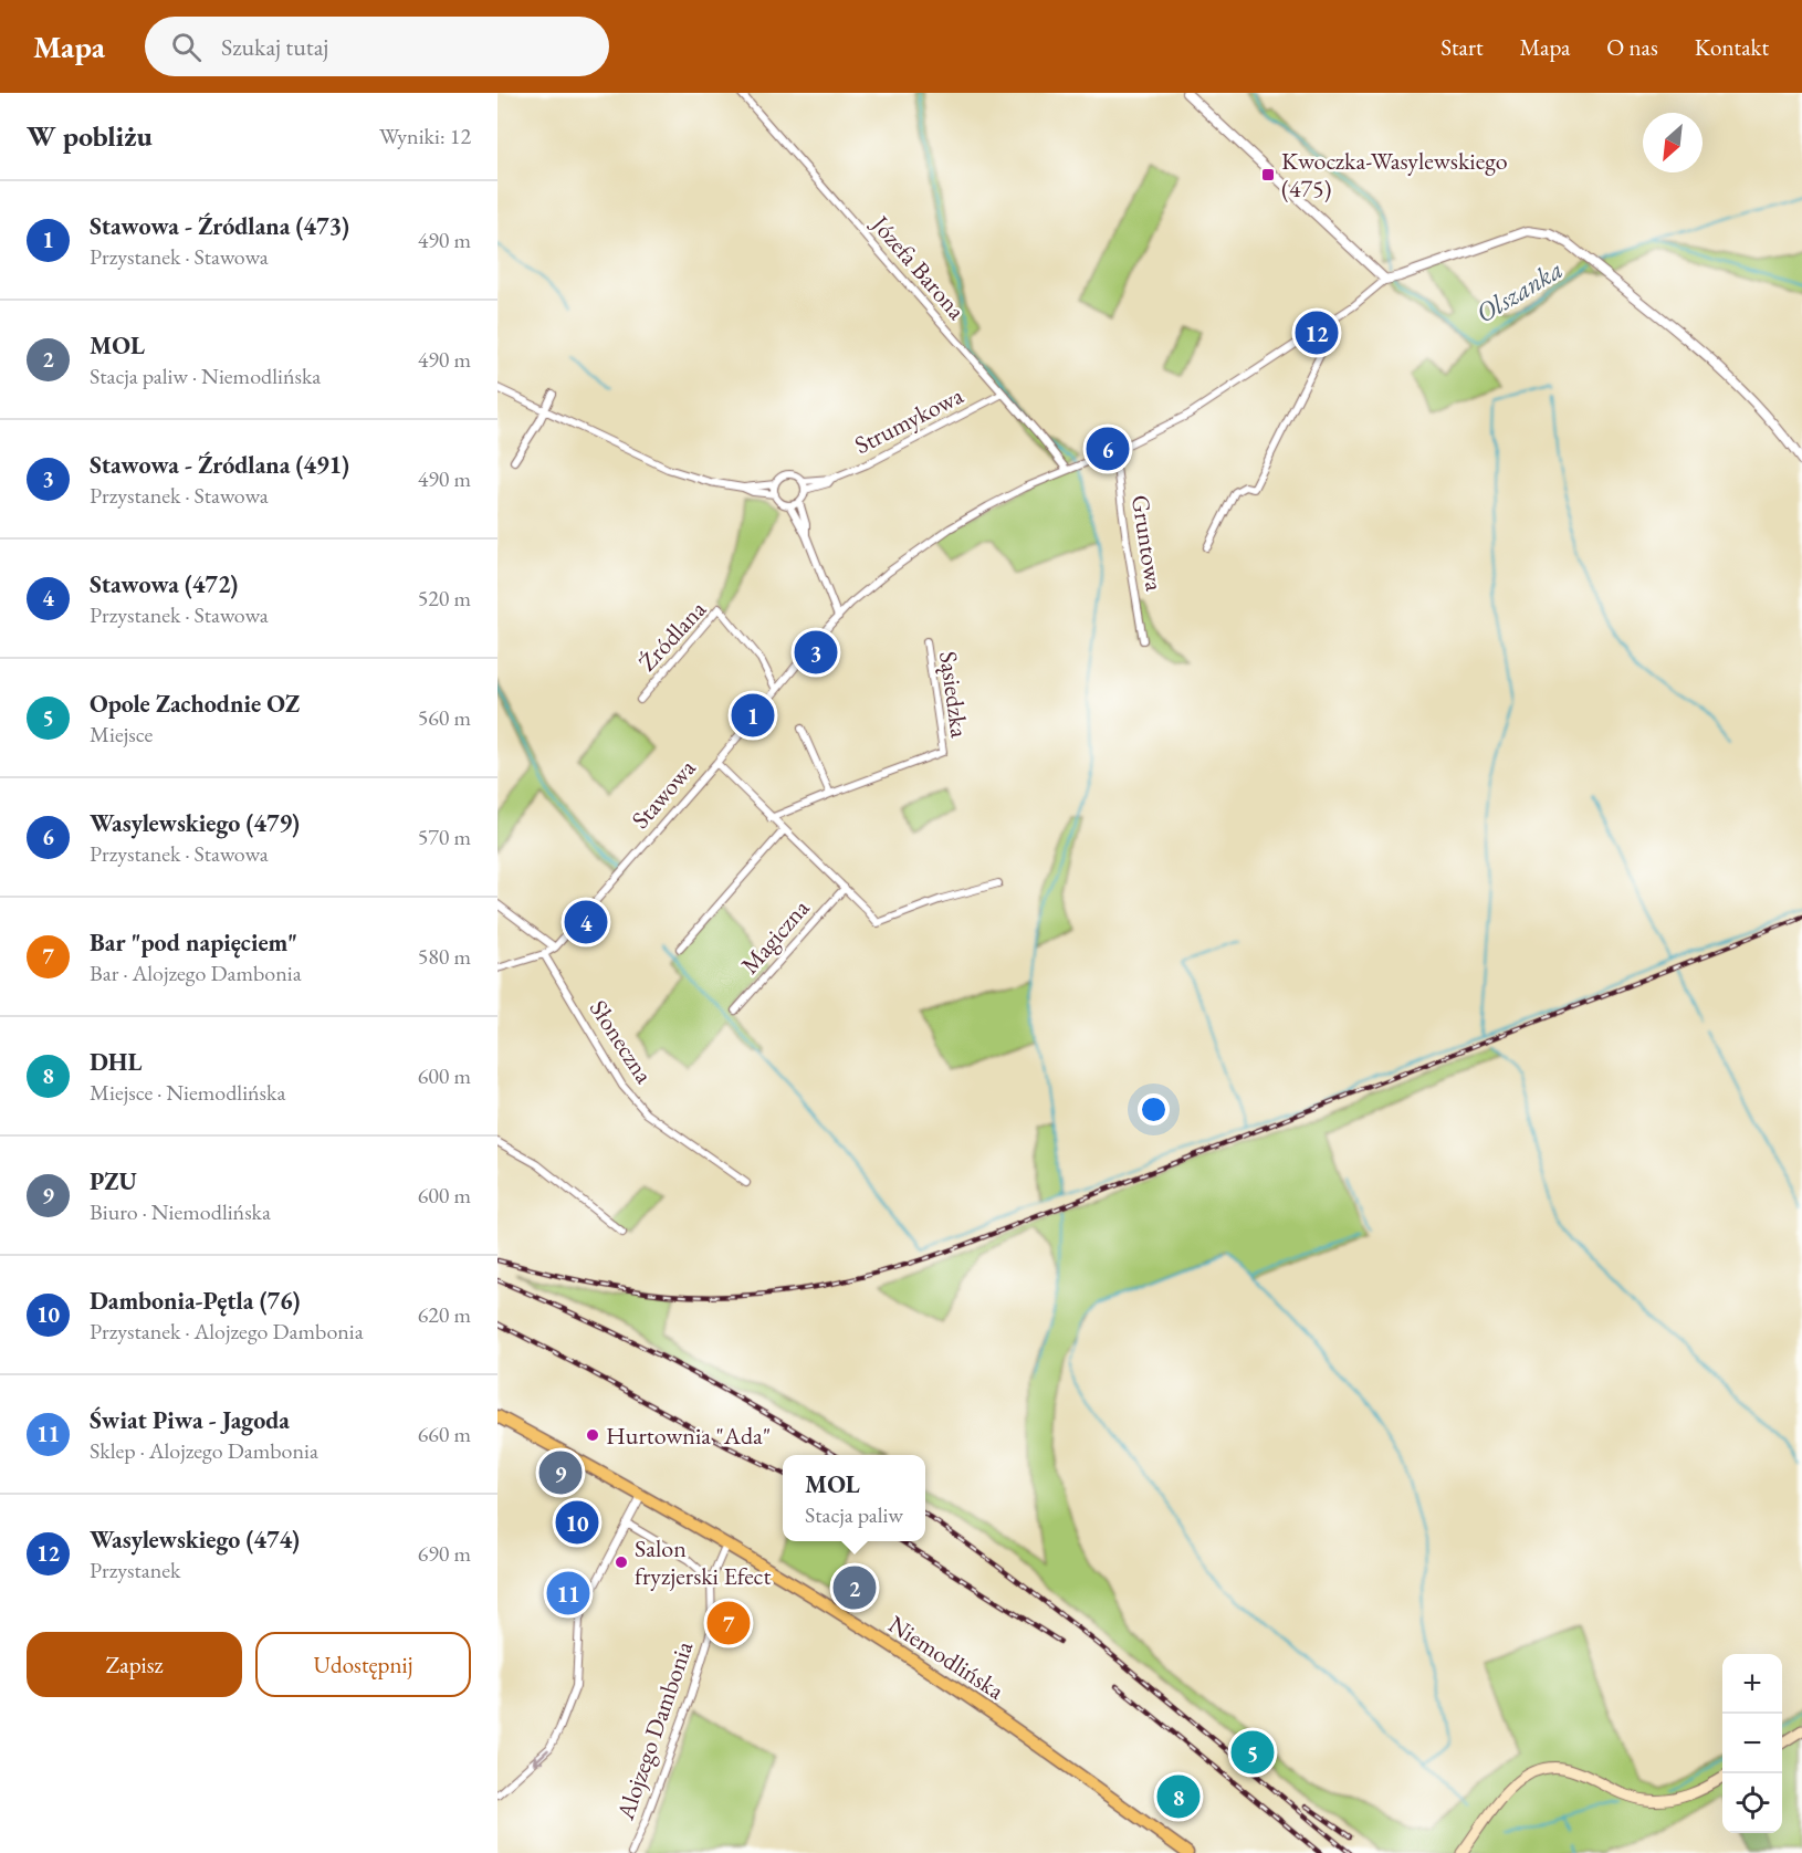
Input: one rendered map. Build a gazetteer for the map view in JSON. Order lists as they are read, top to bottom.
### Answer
{
  "streets": {
    "main road": ["Niemodlińska"],
    "street": [
      "Józefa Barona",
      "Strumykowa",
      "Gruntowa",
      "Źródlana",
      "Sąsiedzka",
      "Stawowa",
      "Magiczna",
      "Słoneczna",
      "Alojzego Dambonia"
    ]
  },
  "crossings": [
    ["Józefa Barona", "Strumykowa"],
    ["Józefa Barona", "Stawowa"],
    ["Gruntowa", "Stawowa"],
    ["Źródlana", "Stawowa"],
    ["Stawowa", "Słoneczna"],
    ["Niemodlińska", "Alojzego Dambonia"]
  ],
  "water": ["Olszanka"],
  "places": {
    "transit": ["Kwoczka-Wasylewskiego (475)"],
    "other": ["Hurtownia \"Ada\"", "Salon fryzjerski Efect"]
  },
  "north": "bottom left",
  "page": {
    "header": "Mapa",
    "search": "Szukaj tutaj",
    "nav": [
      "Start",
      "Mapa",
      "O nas",
      "Kontakt"
    ],
    "heading": ["W pobliżu", "Wyniki: 12"],
    "list": [
      {
        "mark": "1",
        "name": "Stawowa - Źródlana (473)",
        "note": "Przystanek · Stawowa",
        "value": "490 m"
      },
      {
        "mark": "2",
        "name": "MOL",
        "note": "Stacja paliw · Niemodlińska",
        "value": "490 m"
      },
      {
        "mark": "3",
        "name": "Stawowa - Źródlana (491)",
        "note": "Przystanek · Stawowa",
        "value": "490 m"
      },
      {
        "mark": "4",
        "name": "Stawowa (472)",
        "note": "Przystanek · Stawowa",
        "value": "520 m"
      },
      {
        "mark": "5",
        "name": "Opole Zachodnie OZ",
        "note": "Miejsce",
        "value": "560 m"
      },
      {
        "mark": "6",
        "name": "Wasylewskiego (479)",
        "note": "Przystanek · Stawowa",
        "value": "570 m"
      },
      {
        "mark": "7",
        "name": "Bar \"pod napięciem\"",
        "note": "Bar · Alojzego Dambonia",
        "value": "580 m"
      },
      {
        "mark": "8",
        "name": "DHL",
        "note": "Miejsce · Niemodlińska",
        "value": "600 m"
      },
      {
        "mark": "9",
        "name": "PZU",
        "note": "Biuro · Niemodlińska",
        "value": "600 m"
      },
      {
        "mark": "10",
        "name": "Dambonia-Pętla (76)",
        "note": "Przystanek · Alojzego Dambonia",
        "value": "620 m"
      },
      {
        "mark": "11",
        "name": "Świat Piwa - Jagoda",
        "note": "Sklep · Alojzego Dambonia",
        "value": "660 m"
      },
      {
        "mark": "12",
        "name": "Wasylewskiego (474)",
        "note": "Przystanek",
        "value": "690 m"
      }
    ],
    "pins": [
      "12",
      "6",
      "3",
      "1",
      "4",
      "9",
      "10",
      "2",
      "11",
      "7",
      "5",
      "8"
    ],
    "popup": ["MOL", "Stacja paliw"],
    "buttons": ["Zapisz", "Udostępnij"],
    "map_buttons": ["+", "−"]
  }
}
